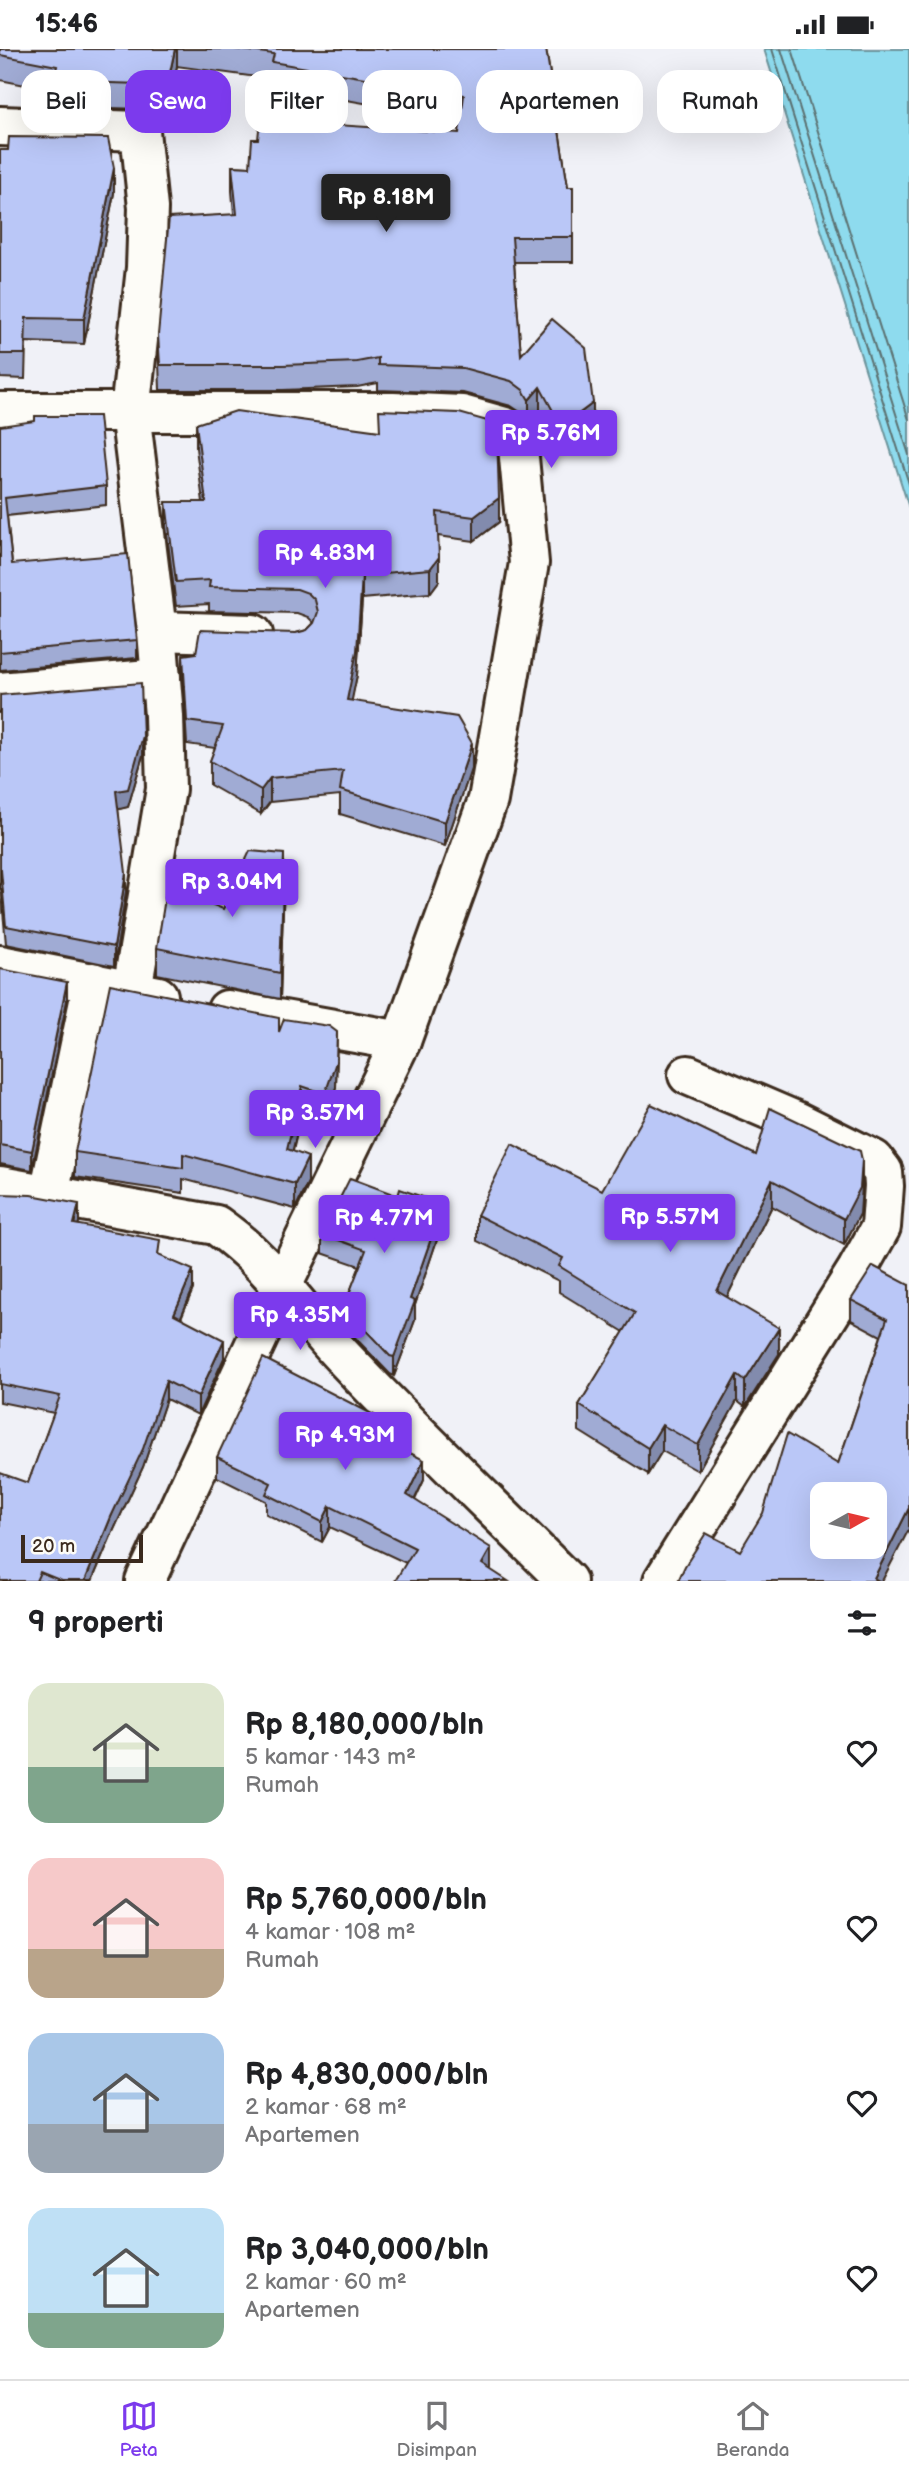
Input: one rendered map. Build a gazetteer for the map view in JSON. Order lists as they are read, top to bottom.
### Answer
{
  "scale_bar": "20 m",
  "north": "right",
  "page": {
    "status": "15:46",
    "chip": [
      "Beli",
      "Sewa",
      "Filter",
      "Baru",
      "Apartemen",
      "Rumah"
    ],
    "price": [
      "Rp 8.18M",
      "Rp 5.76M",
      "Rp 4.83M",
      "Rp 3.04M",
      "Rp 3.57M",
      "Rp 5.57M",
      "Rp 4.77M",
      "Rp 4.35M",
      "Rp 4.93M"
    ],
    "scale": "20 m",
    "heading": "9 properti",
    "list": [
      {
        "name": "Rp 8,180,000/bln",
        "note": "5 kamar · 143 m² · Rumah"
      },
      {
        "name": "Rp 5,760,000/bln",
        "note": "4 kamar · 108 m² · Rumah"
      },
      {
        "name": "Rp 4,830,000/bln",
        "note": "2 kamar · 68 m² · Apartemen"
      },
      {
        "name": "Rp 3,040,000/bln",
        "note": "2 kamar · 60 m² · Apartemen"
      }
    ],
    "tabs": ["Peta", "Disimpan", "Beranda"]
  }
}
